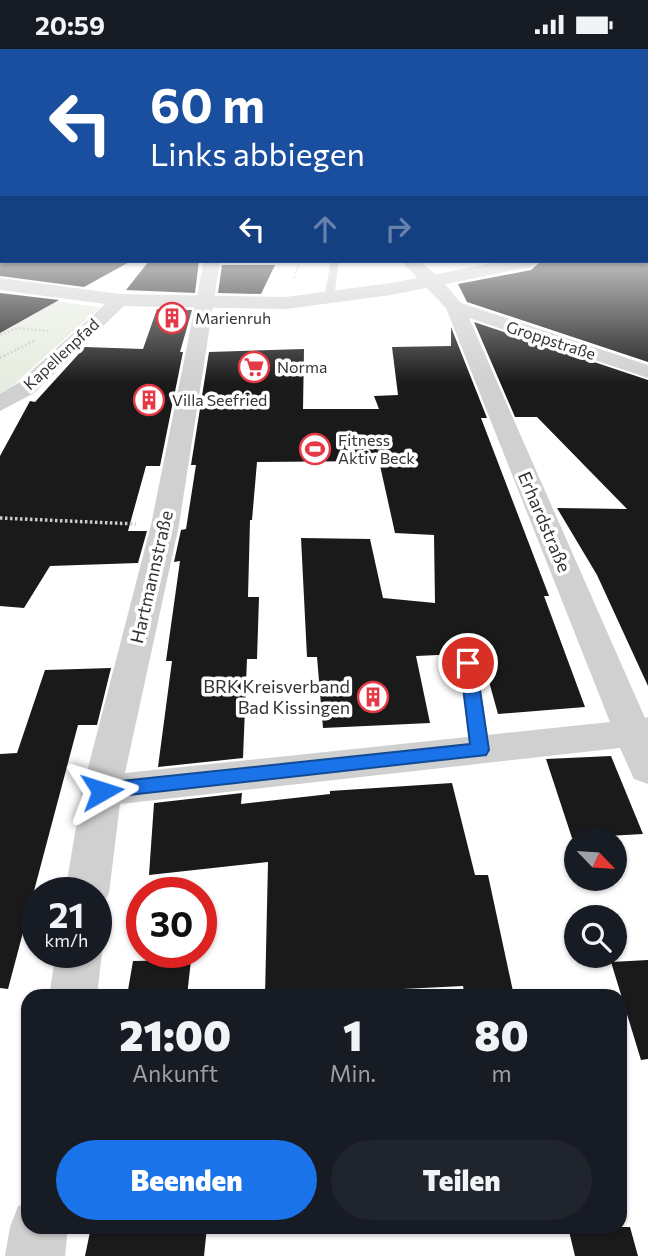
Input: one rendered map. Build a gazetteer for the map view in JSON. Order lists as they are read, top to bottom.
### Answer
{
  "streets": {
    "street": [
      "Groppstraße",
      "Kapellenpfad",
      "Erhardstraße",
      "Hartmannstraße"
    ]
  },
  "crossings": [
    ["Groppstraße", "Erhardstraße"]
  ],
  "places": {
    "building": ["Marienruh", "Villa Seefried", "BRK Kreisverband Bad Kissingen"],
    "supermarket": ["Norma"],
    "sports": ["Fitness Aktiv Beck"]
  },
  "north": "bottom right",
  "page": {
    "status": "20:59",
    "turn": ["60 m", "Links abbiegen"],
    "speed": "21 km/h",
    "limit": "30",
    "eta": [
      "21:00",
      "Ankunft",
      "1",
      "Min.",
      "80",
      "m"
    ],
    "buttons": ["Beenden", "Teilen"]
  }
}
